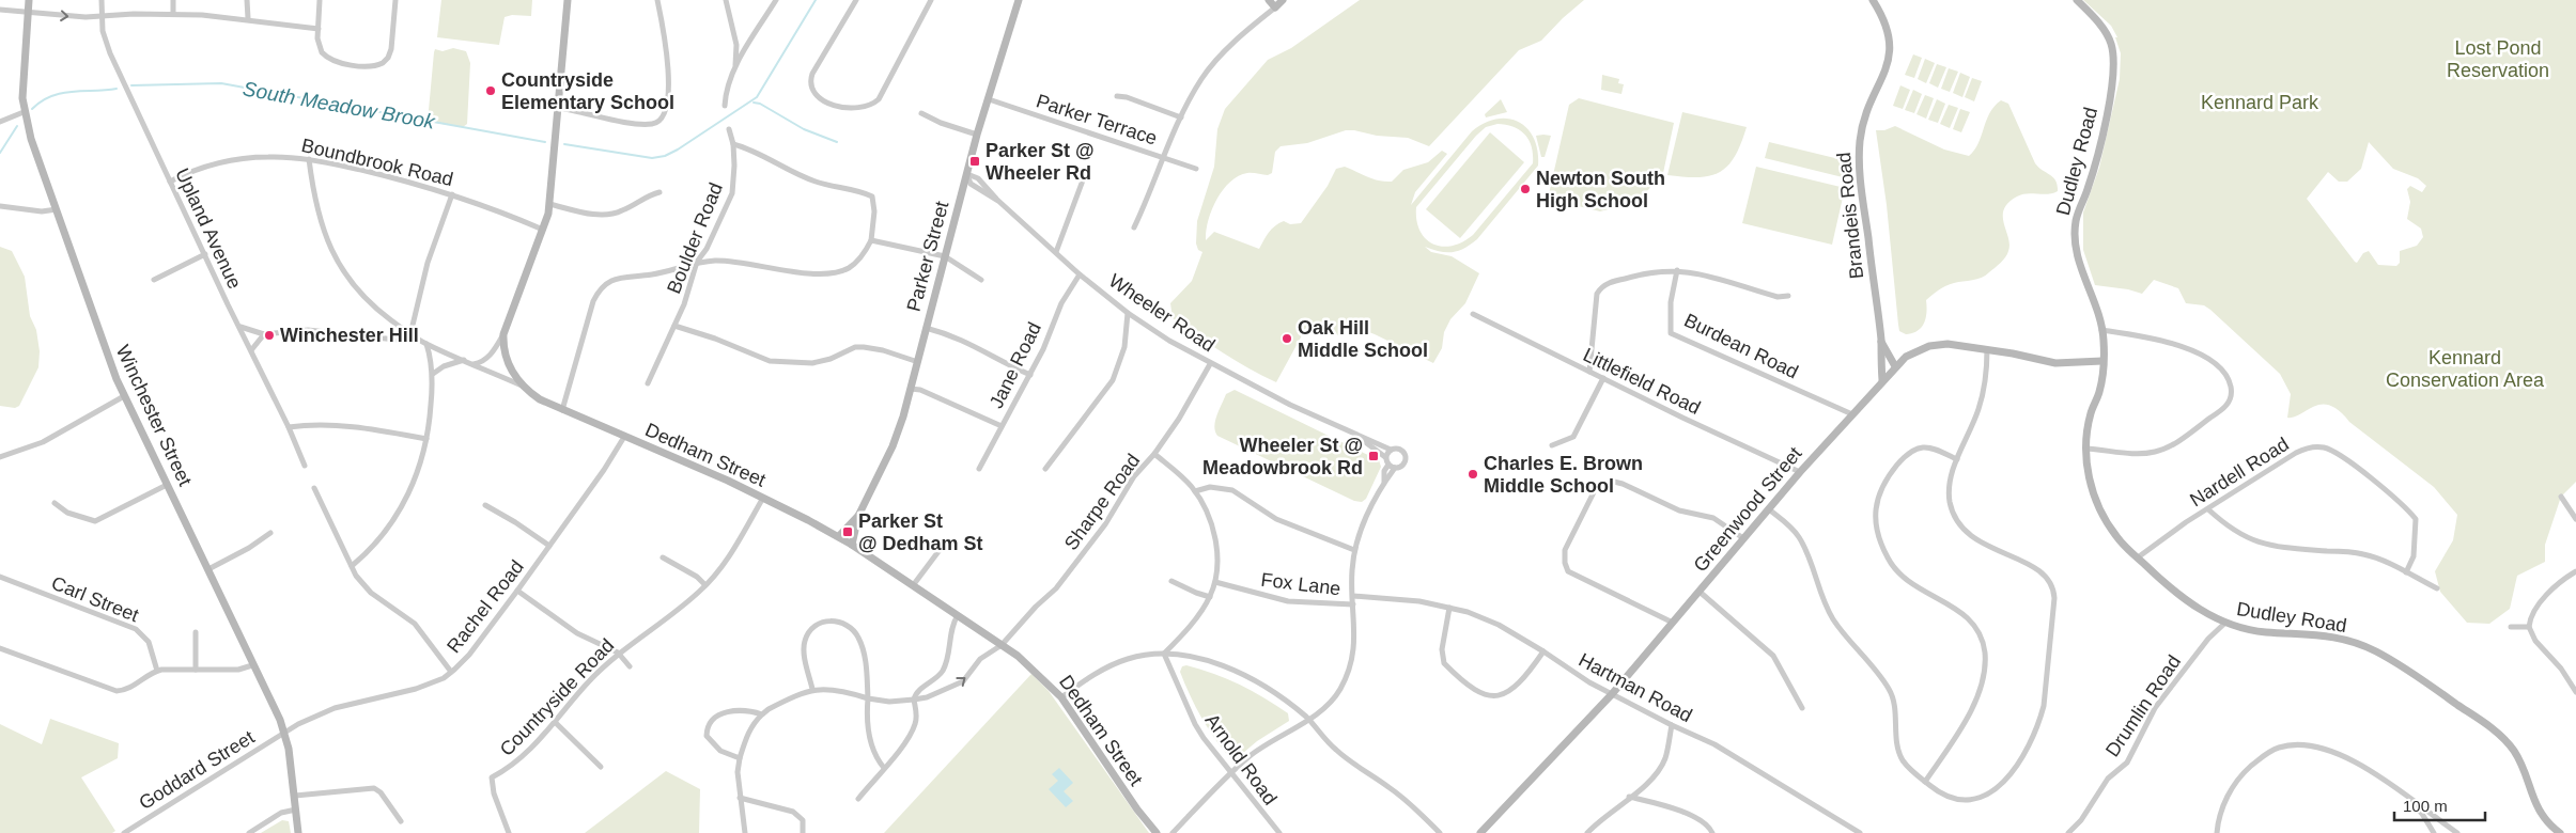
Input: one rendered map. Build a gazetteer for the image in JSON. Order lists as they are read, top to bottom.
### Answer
{
  "streets": {
    "street": [
      "Parker Terrace",
      "Dudley Road",
      "Boundbrook Road",
      "Brandeis Road",
      "Upland Avenue",
      "Boulder Road",
      "Parker Street",
      "Wheeler Road",
      "Burdean Road",
      "Jane Road",
      "Littlefield Road",
      "Winchester Street",
      "Dedham Street",
      "Nardell Road",
      "Sharpe Road",
      "Greenwood Street",
      "Fox Lane",
      "Carl Street",
      "Rachel Road",
      "Hartman Road",
      "Countryside Road",
      "Drumlin Road",
      "Arnold Road",
      "Goddard Street"
    ]
  },
  "crossings": [
    ["Parker Terrace", "Parker Street"],
    ["Dudley Road", "Nardell Road"],
    ["Dudley Road", "Greenwood Street"],
    ["Dudley Road", "Drumlin Road"],
    ["Boundbrook Road", "Upland Avenue"],
    ["Brandeis Road", "Greenwood Street"],
    ["Parker Street", "Wheeler Road"],
    ["Parker Street", "Dedham Street"],
    ["Wheeler Road", "Jane Road"],
    ["Wheeler Road", "Sharpe Road"],
    ["Burdean Road", "Greenwood Street"],
    ["Littlefield Road", "Greenwood Street"],
    ["Winchester Street", "Rachel Road"],
    ["Winchester Street", "Goddard Street"],
    ["Dedham Street", "Sharpe Road"],
    ["Dedham Street", "Rachel Road"],
    ["Dedham Street", "Countryside Road"],
    ["Greenwood Street", "Hartman Road"],
    ["Rachel Road", "Goddard Street"]
  ],
  "water": ["South Meadow Brook"],
  "parks": ["Lost Pond Reservation", "Kennard Park", "Kennard Conservation Area"],
  "places": {
    "other": [
      "Countryside Elementary School",
      "Newton South High School",
      "Winchester Hill",
      "Oak Hill Middle School",
      "Charles E. Brown Middle School"
    ],
    "transit": ["Parker St @ Wheeler Rd", "Wheeler St @ Meadowbrook Rd", "Parker St @ Dedham St"]
  },
  "scale_bar": "100 m"
}
